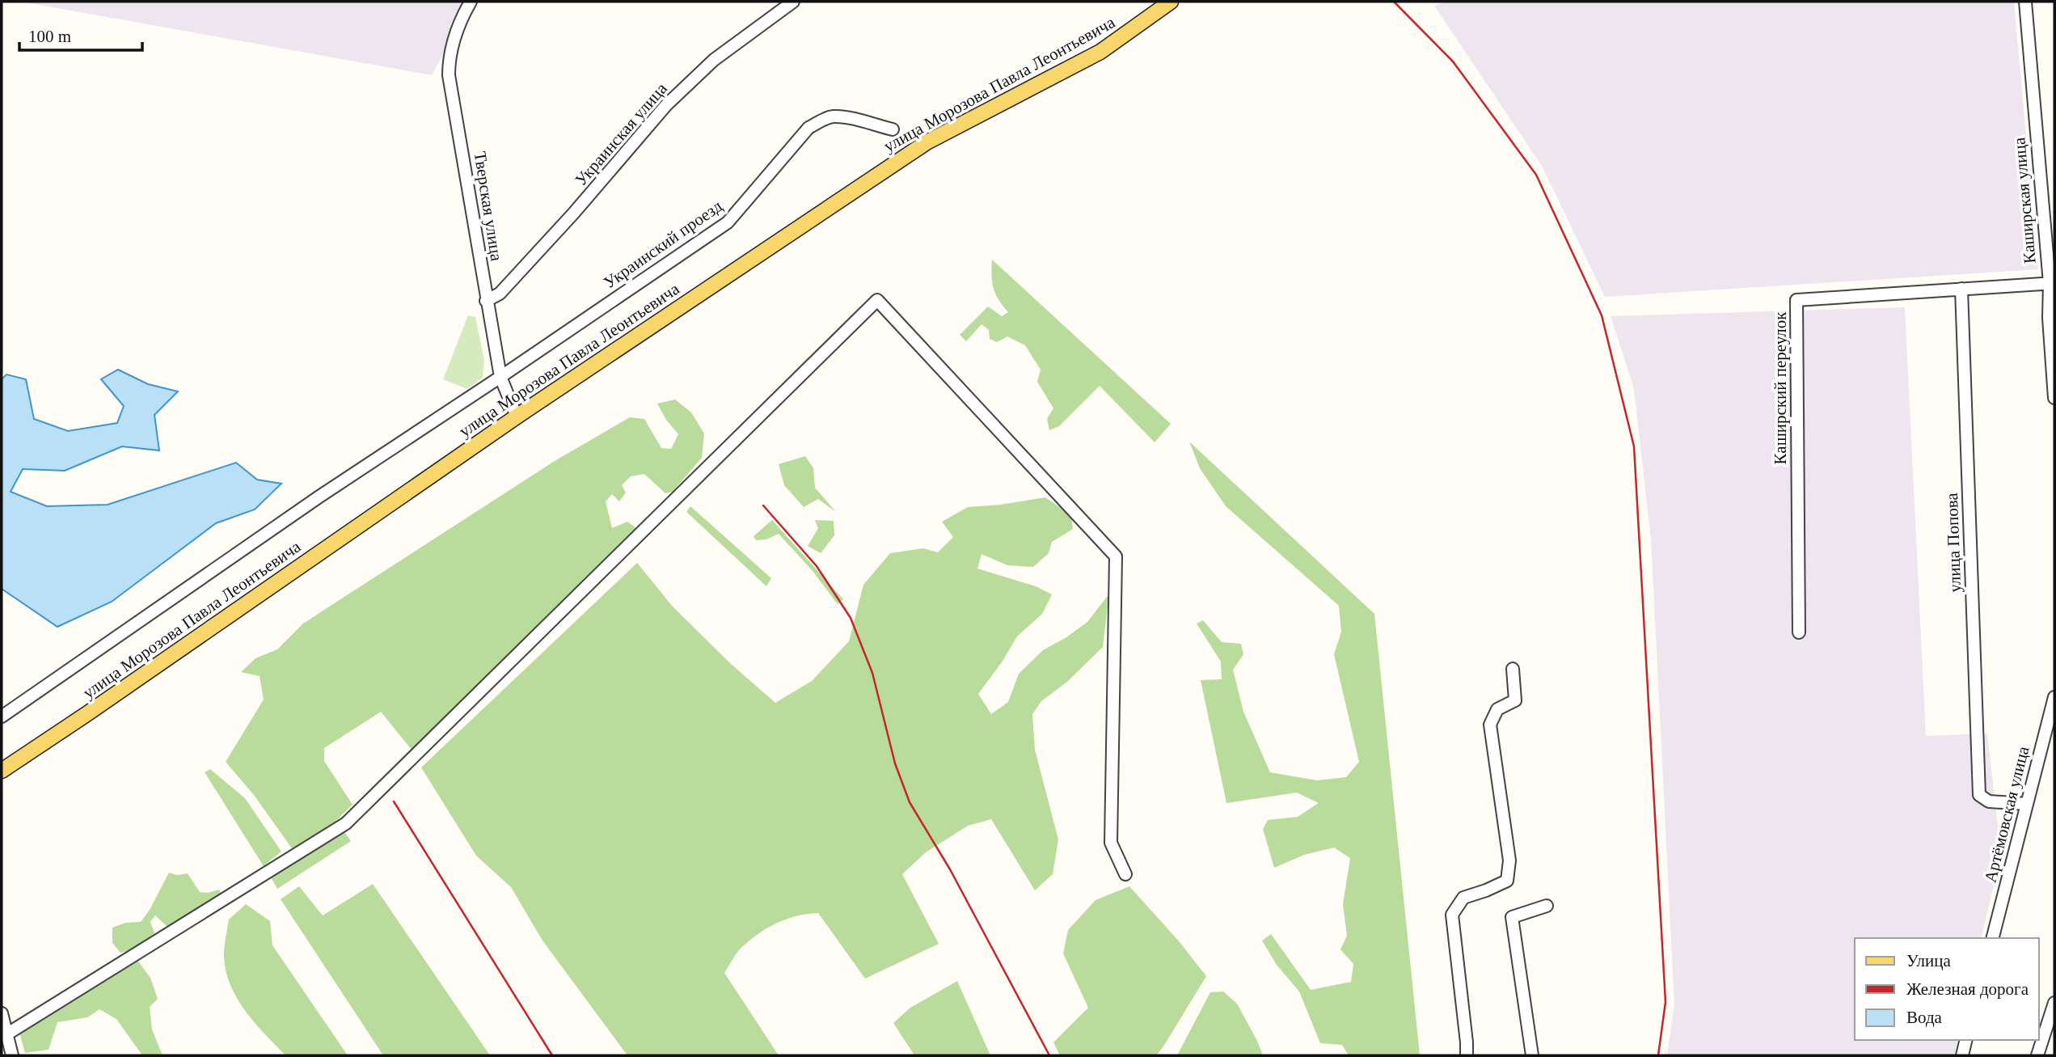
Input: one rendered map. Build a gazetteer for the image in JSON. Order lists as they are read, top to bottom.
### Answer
{
  "streets": {
    "main road": ["улица Морозова Павла Леонтьевича"],
    "street": [
      "Украинская улица",
      "Каширская улица",
      "Тверская улица",
      "Украинский проезд",
      "Каширский переулок",
      "улица Попова",
      "Артёмовская улица"
    ]
  },
  "crossings": [
    ["улица Морозова Павла Леонтьевича", "Тверская улица"],
    ["Украинская улица", "Тверская улица"],
    ["Каширская улица", "Каширский переулок"],
    ["Тверская улица", "Украинский проезд"],
    ["Каширский переулок", "улица Попова"],
    ["улица Попова", "Артёмовская улица"]
  ],
  "legend": ["Улица", "Железная дорога", "Вода"],
  "scale_bar": "100 m"
}
